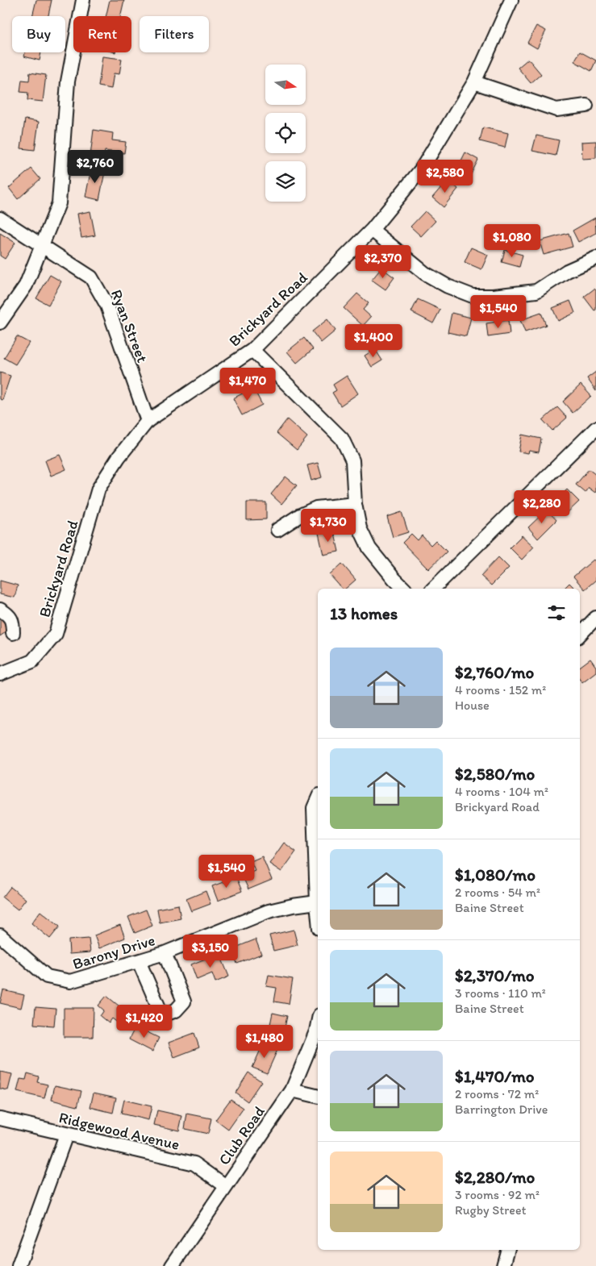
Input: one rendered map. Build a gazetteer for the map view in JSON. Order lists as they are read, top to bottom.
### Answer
{
  "streets": {
    "street": [
      "Brickyard Road",
      "Ryan Street",
      "Barony Drive",
      "Ridgewood Avenue",
      "Club Road"
    ]
  },
  "crossings": [
    ["Brickyard Road", "Ryan Street"],
    ["Ridgewood Avenue", "Club Road"]
  ],
  "north": "right",
  "page": {
    "chip": ["Buy", "Rent", "Filters"],
    "price": [
      "$2,760",
      "$2,580",
      "$1,080",
      "$2,370",
      "$1,540",
      "$1,400",
      "$1,470",
      "$2,280",
      "$1,730",
      "$1,540",
      "$3,150",
      "$1,420",
      "$1,480"
    ],
    "heading": "13 homes",
    "list": [
      {
        "name": "$2,760/mo",
        "note": "4 rooms · 152 m² · House"
      },
      {
        "name": "$2,580/mo",
        "note": "4 rooms · 104 m² · Brickyard Road"
      },
      {
        "name": "$1,080/mo",
        "note": "2 rooms · 54 m² · Baine Street"
      },
      {
        "name": "$2,370/mo",
        "note": "3 rooms · 110 m² · Baine Street"
      },
      {
        "name": "$1,470/mo",
        "note": "2 rooms · 72 m² · Barrington Drive"
      },
      {
        "name": "$2,280/mo",
        "note": "3 rooms · 92 m² · Rugby Street"
      }
    ]
  }
}
